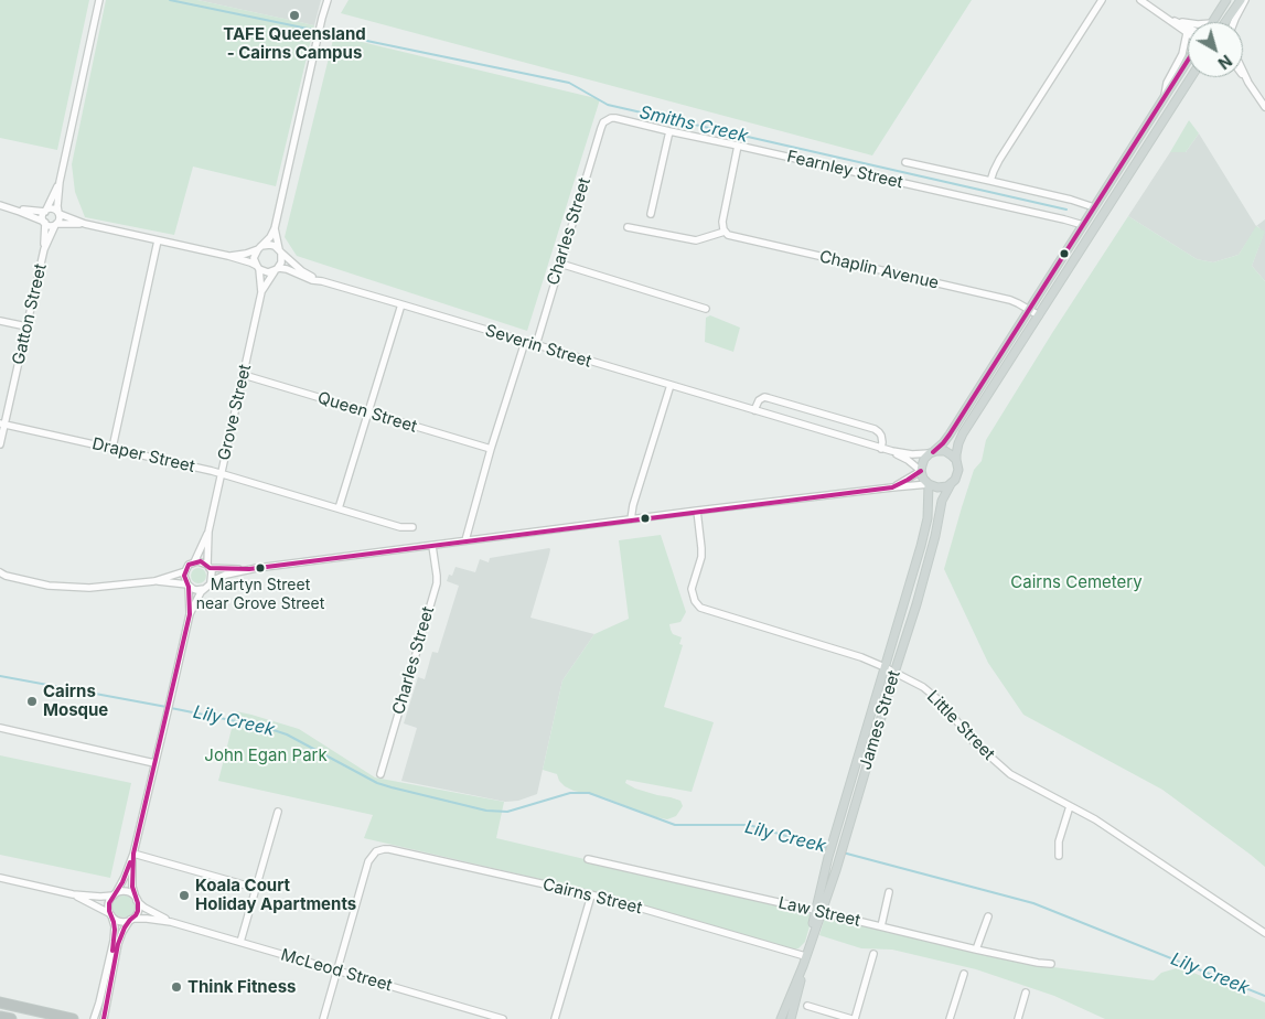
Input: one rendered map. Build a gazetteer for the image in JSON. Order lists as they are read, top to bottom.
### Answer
{
  "streets": {
    "main road": ["James Street"],
    "street": [
      "Fearnley Street",
      "Charles Street",
      "Chaplin Avenue",
      "Gatton Street",
      "Severin Street",
      "Grove Street",
      "Queen Street",
      "Draper Street",
      "Little Street",
      "Cairns Street",
      "Law Street",
      "McLeod Street"
    ]
  },
  "crossings": [
    ["Fearnley Street", "Charles Street"],
    ["Charles Street", "Severin Street"],
    ["Gatton Street", "Draper Street"],
    ["Severin Street", "Grove Street"],
    ["Severin Street", "James Street"],
    ["Grove Street", "Queen Street"],
    ["Grove Street", "Draper Street"],
    ["James Street", "Little Street"],
    ["James Street", "Cairns Street"],
    ["James Street", "Law Street"],
    ["Cairns Street", "McLeod Street"]
  ],
  "water": ["Smiths Creek", "Lily Creek"],
  "parks": ["Cairns Cemetery", "John Egan Park"],
  "places": [
    "TAFE Queensland - Cairns Campus",
    "Martyn Street near Grove Street",
    "Cairns Mosque",
    "Koala Court Holiday Apartments",
    "Think Fitness"
  ],
  "north": "bottom right"
}
